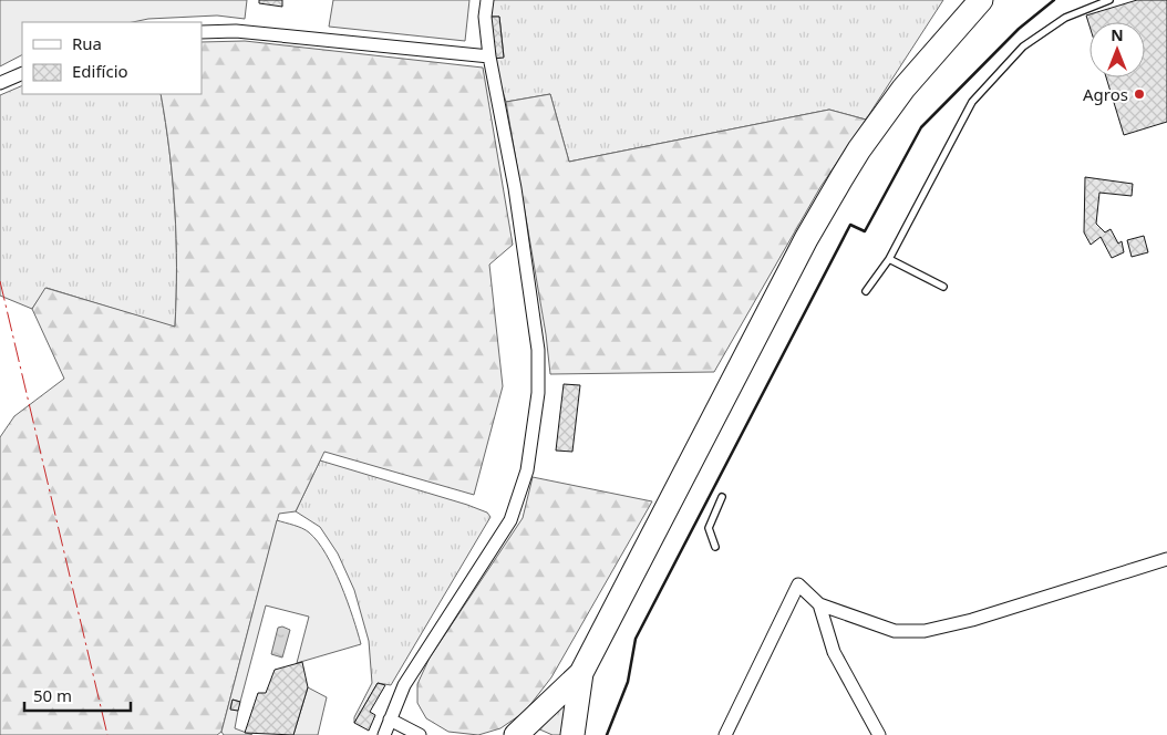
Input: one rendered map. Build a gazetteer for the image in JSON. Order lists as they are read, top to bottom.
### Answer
{
  "places": ["Agros"],
  "legend": ["Rua", "Edifício"],
  "scale_bar": "50 m",
  "north": "top"
}
